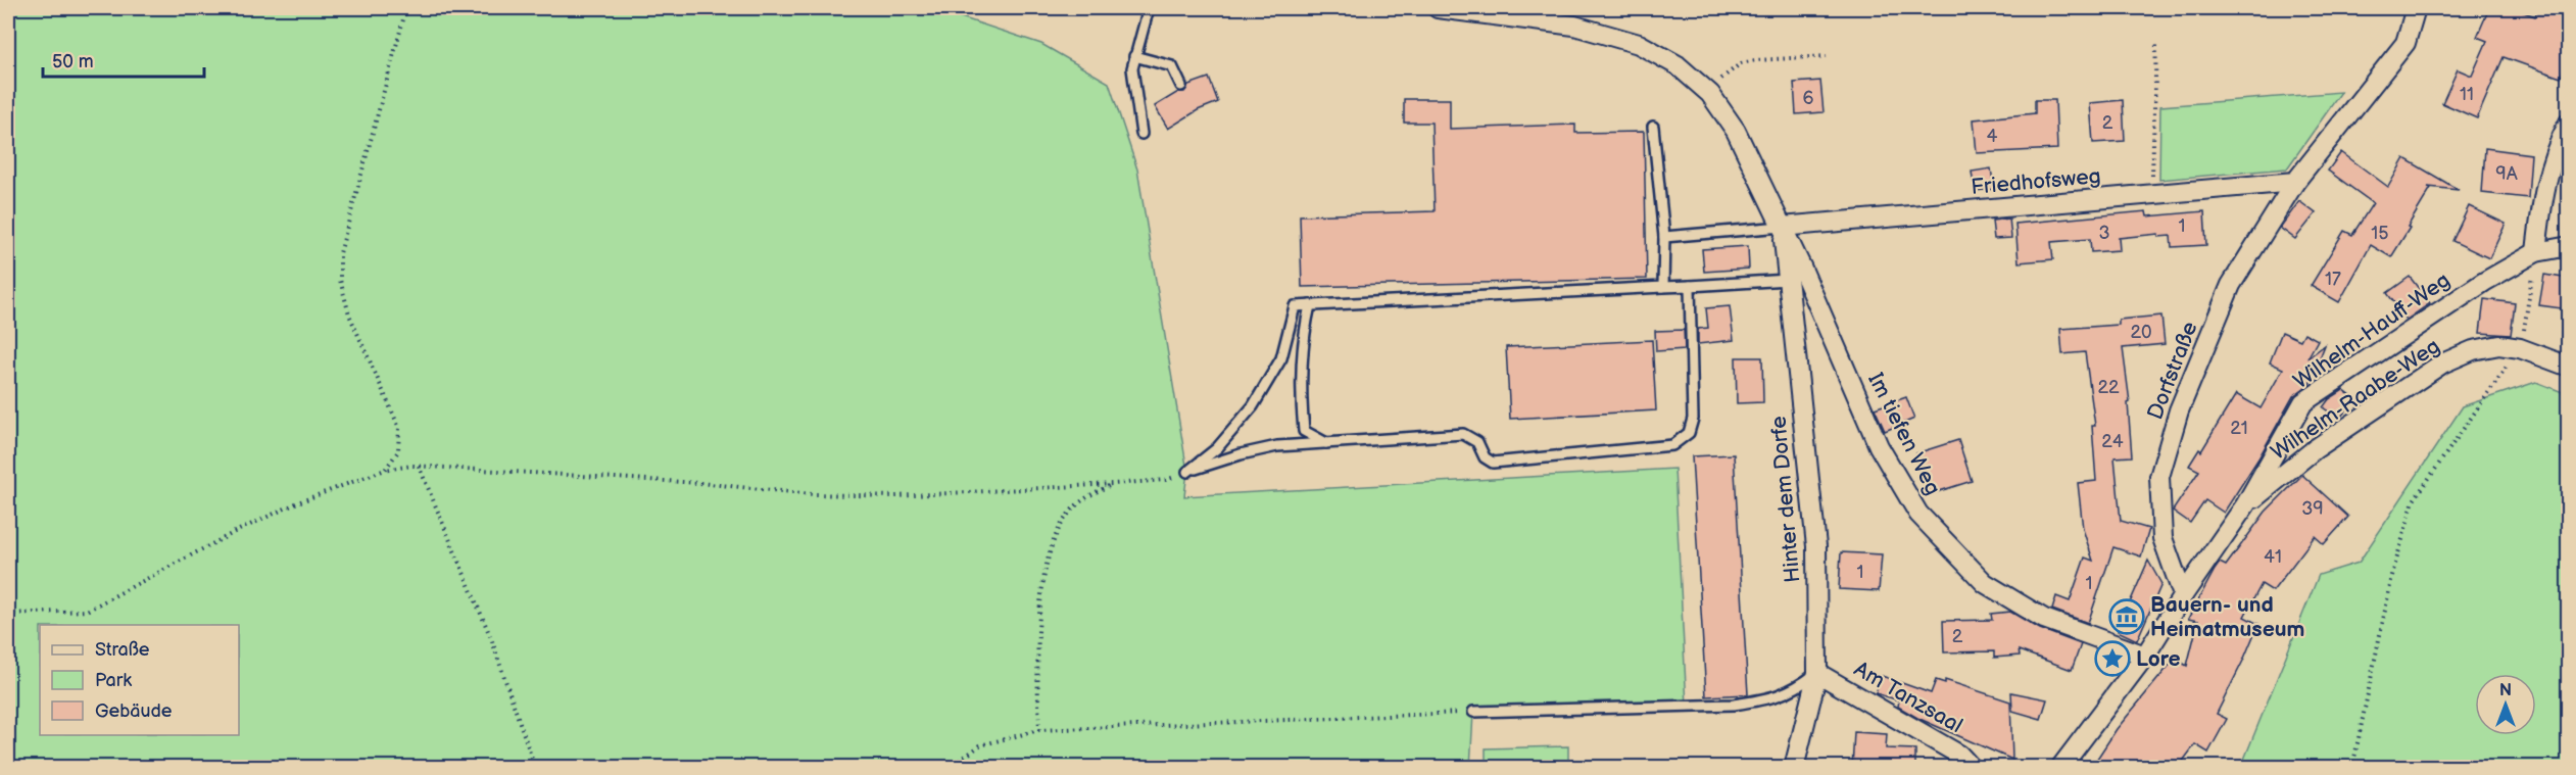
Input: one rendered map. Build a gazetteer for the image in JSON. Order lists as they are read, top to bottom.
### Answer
{
  "streets": {
    "street": [
      "Friedhofsweg",
      "Wilhelm-Hauff-Weg",
      "Dorfstraße",
      "Wilhelm-Raabe-Weg",
      "Im tiefen Weg",
      "Hinter dem Dorfe",
      "Am Tanzsaal"
    ]
  },
  "crossings": [
    ["Friedhofsweg", "Dorfstraße"],
    ["Friedhofsweg", "Im tiefen Weg"],
    ["Friedhofsweg", "Hinter dem Dorfe"],
    ["Wilhelm-Hauff-Weg", "Dorfstraße"],
    ["Wilhelm-Hauff-Weg", "Wilhelm-Raabe-Weg"],
    ["Im tiefen Weg", "Hinter dem Dorfe"],
    ["Hinter dem Dorfe", "Am Tanzsaal"]
  ],
  "places": {
    "museum": ["Bauern- und Heimatmuseum"],
    "place": ["Lore"]
  },
  "house_numbers": [
    "11",
    "6",
    "2",
    "4",
    "9A",
    "1",
    "3",
    "15",
    "17",
    "20",
    "22",
    "21",
    "24",
    "39",
    "41",
    "1",
    "1",
    "2"
  ],
  "legend": ["Straße", "Park", "Gebäude"],
  "scale_bar": "50 m",
  "north": "top"
}
